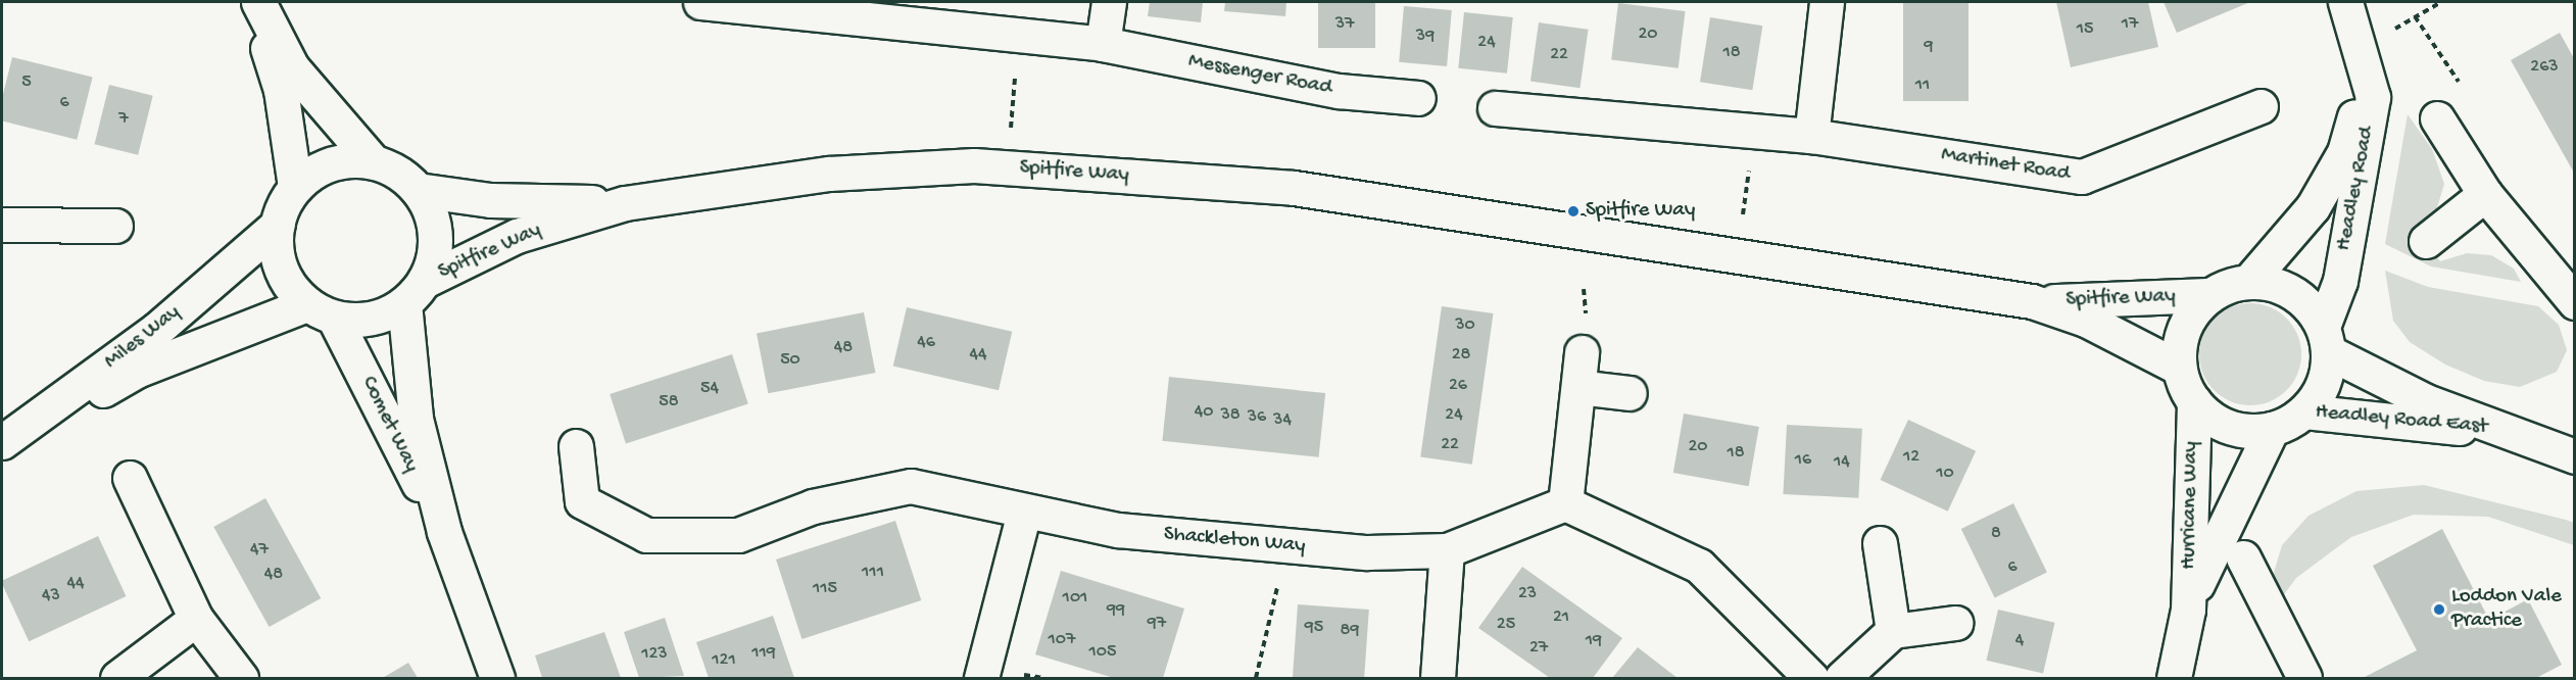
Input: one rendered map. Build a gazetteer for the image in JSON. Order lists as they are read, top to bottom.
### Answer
{
  "streets": {
    "street": [
      "Messenger Road",
      "Martinet Road",
      "Spitfire Way",
      "Headley Road",
      "Miles Way",
      "Headley Road East",
      "Comet Way",
      "Hurricane Way",
      "Shackleton Way"
    ]
  },
  "crossings": [
    ["Spitfire Way", "Headley Road"],
    ["Spitfire Way", "Miles Way"],
    ["Spitfire Way", "Headley Road East"],
    ["Spitfire Way", "Comet Way"],
    ["Spitfire Way", "Hurricane Way"],
    ["Headley Road", "Headley Road East"],
    ["Headley Road", "Hurricane Way"],
    ["Miles Way", "Comet Way"],
    ["Headley Road East", "Hurricane Way"]
  ],
  "places": ["Spitfire Way", "Loddon Vale Practice"],
  "house_numbers": [
    "37",
    "17",
    "15",
    "20",
    "39",
    "24",
    "9",
    "18",
    "22",
    "263",
    "5",
    "11",
    "6",
    "7",
    "30",
    "46",
    "48",
    "44",
    "28",
    "50",
    "26",
    "54",
    "58",
    "40",
    "38",
    "24",
    "36",
    "34",
    "22",
    "20",
    "18",
    "12",
    "16",
    "14",
    "10",
    "8",
    "47",
    "6",
    "111",
    "48",
    "44",
    "115",
    "23",
    "43",
    "101",
    "99",
    "21",
    "97",
    "25",
    "95",
    "89",
    "107",
    "19",
    "4",
    "27",
    "105",
    "119",
    "123",
    "121"
  ]
}
